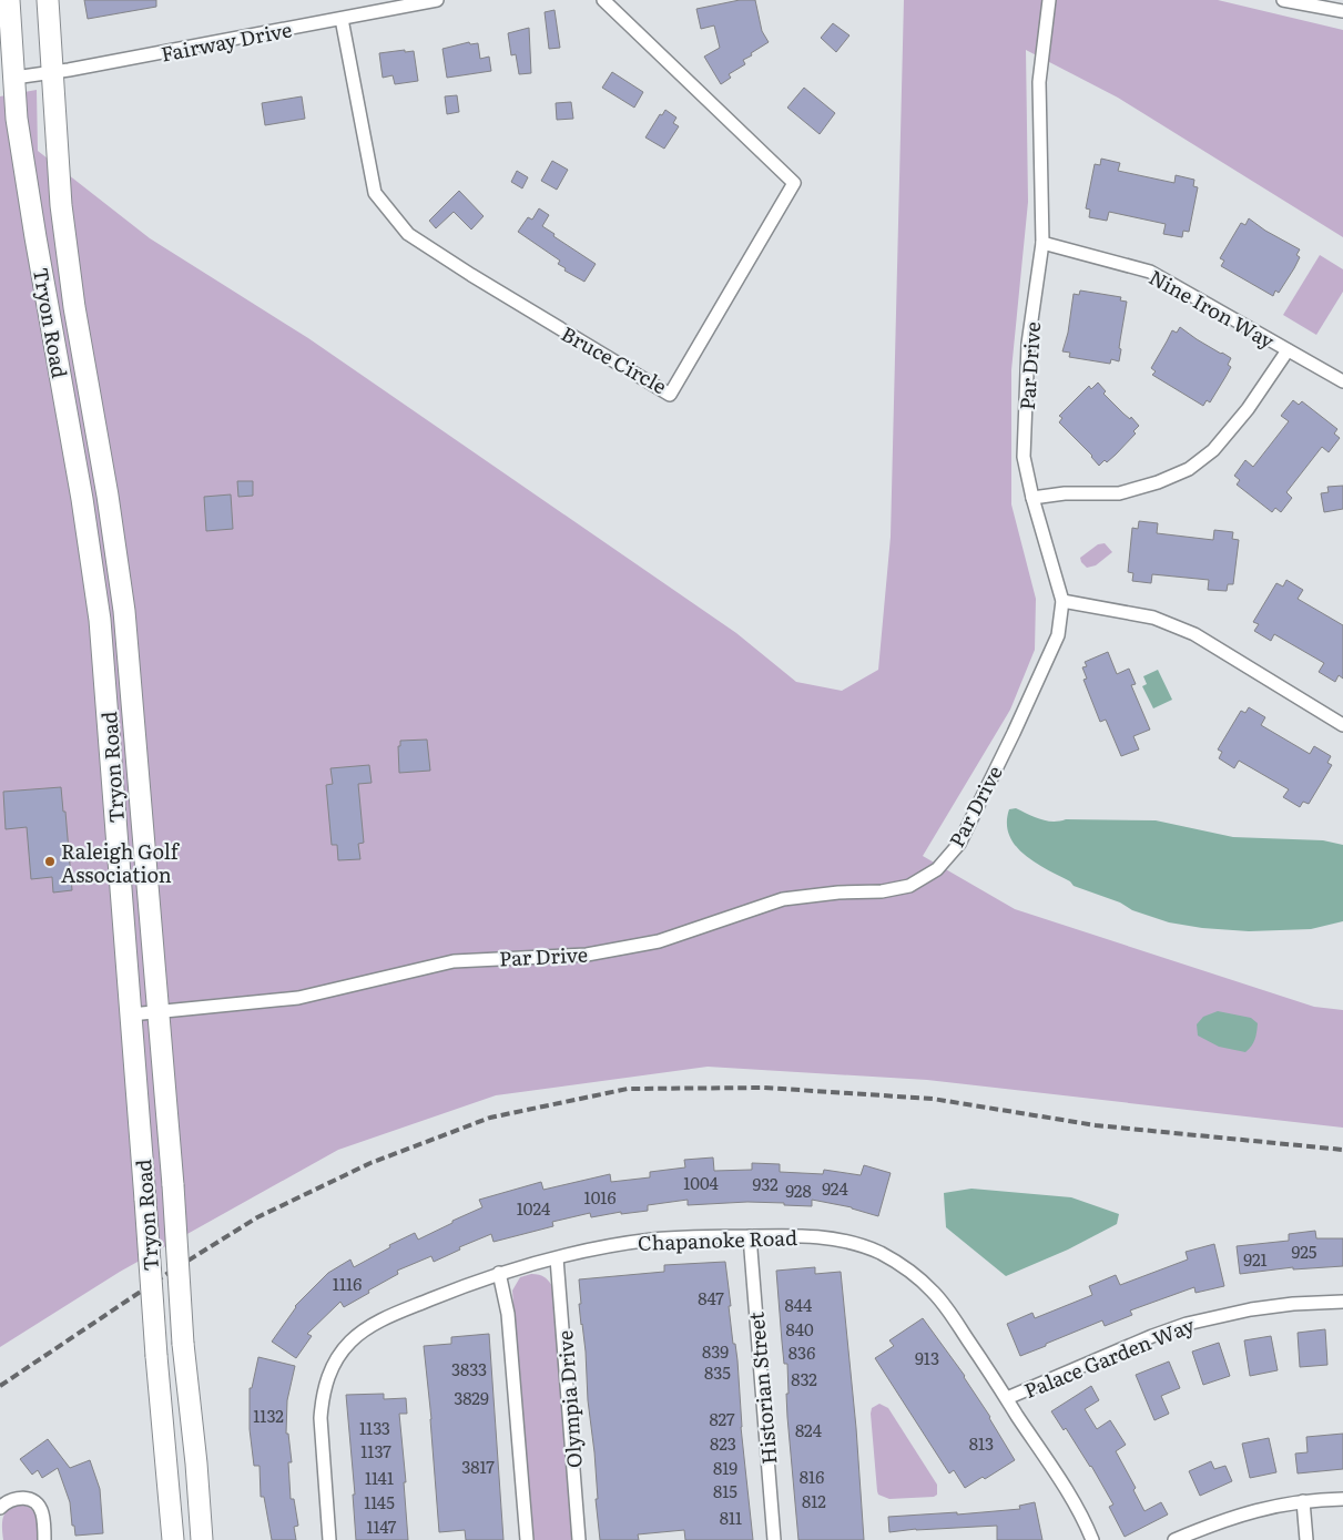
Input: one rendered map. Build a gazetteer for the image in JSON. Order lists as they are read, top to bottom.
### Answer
{
  "streets": {
    "main road": ["Tryon Road"],
    "street": [
      "Fairway Drive",
      "Nine Iron Way",
      "Bruce Circle",
      "Par Drive",
      "Chapanoke Road",
      "Palace Garden Way",
      "Historian Street",
      "Olympia Drive"
    ]
  },
  "crossings": [
    ["Fairway Drive", "Tryon Road"],
    ["Fairway Drive", "Bruce Circle"],
    ["Nine Iron Way", "Par Drive"],
    ["Tryon Road", "Par Drive"],
    ["Chapanoke Road", "Palace Garden Way"],
    ["Chapanoke Road", "Historian Street"],
    ["Chapanoke Road", "Olympia Drive"]
  ],
  "places": ["Raleigh Golf Association"],
  "house_numbers": [
    "1004",
    "932",
    "924",
    "928",
    "1016",
    "1024",
    "925",
    "921",
    "1116",
    "847",
    "844",
    "840",
    "839",
    "836",
    "913",
    "3833",
    "835",
    "832",
    "3829",
    "1132",
    "827",
    "1133",
    "824",
    "823",
    "813",
    "1137",
    "3817",
    "819",
    "816",
    "1141",
    "815",
    "812",
    "1145",
    "811",
    "1147"
  ]
}
